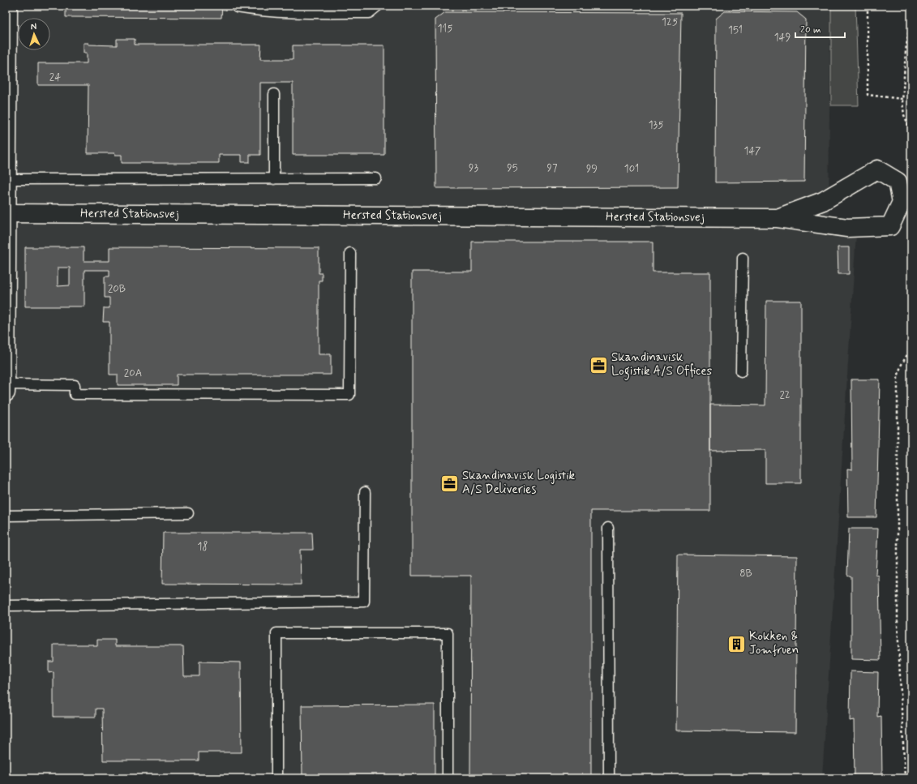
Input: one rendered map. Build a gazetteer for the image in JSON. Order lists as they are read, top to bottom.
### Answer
{
  "streets": {
    "street": ["Hersted Stationsvej"]
  },
  "places": {
    "office": ["Skandinavisk Logistik A/S Offices", "Skandinavisk Logistik A/S Deliveries"],
    "building": ["Kokken & Jomfruen"]
  },
  "house_numbers": [
    "125",
    "115",
    "151",
    "149",
    "24",
    "135",
    "147",
    "93",
    "95",
    "97",
    "99",
    "101",
    "20B",
    "20A",
    "22",
    "18",
    "8B"
  ],
  "scale_bar": "20 m",
  "north": "top"
}
